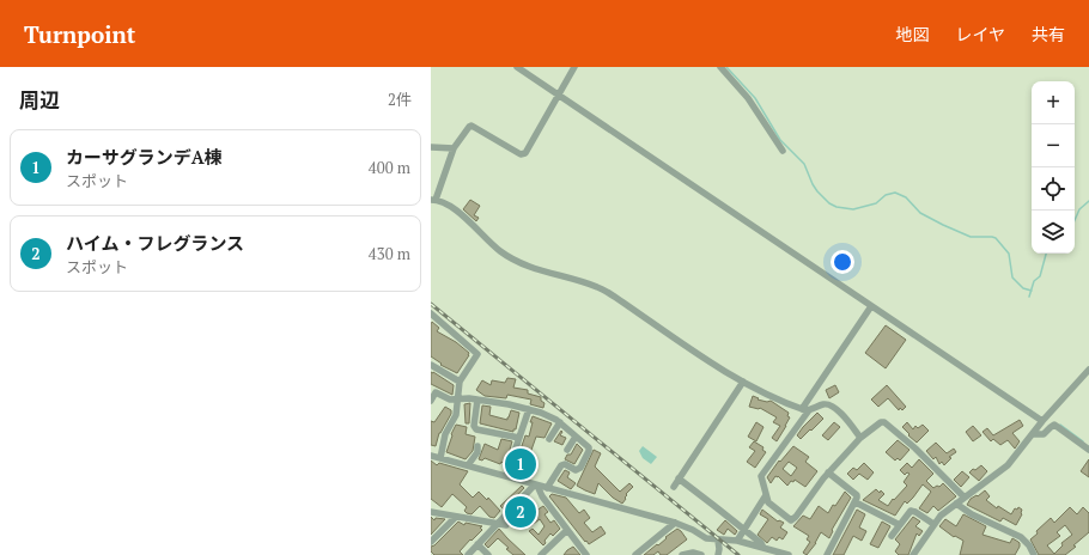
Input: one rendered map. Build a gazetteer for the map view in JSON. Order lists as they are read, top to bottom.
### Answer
{
  "page": {
    "header": "Turnpoint",
    "nav": ["地図", "レイヤ", "共有"],
    "heading": ["周辺", "2件"],
    "map_buttons": ["+", "−"],
    "list": [
      {
        "mark": "1",
        "name": "カーサグランデA棟",
        "note": "スポット",
        "value": "400 m"
      },
      {
        "mark": "2",
        "name": "ハイム・フレグランス",
        "note": "スポット",
        "value": "430 m"
      }
    ],
    "pins": ["1", "2"]
  }
}
